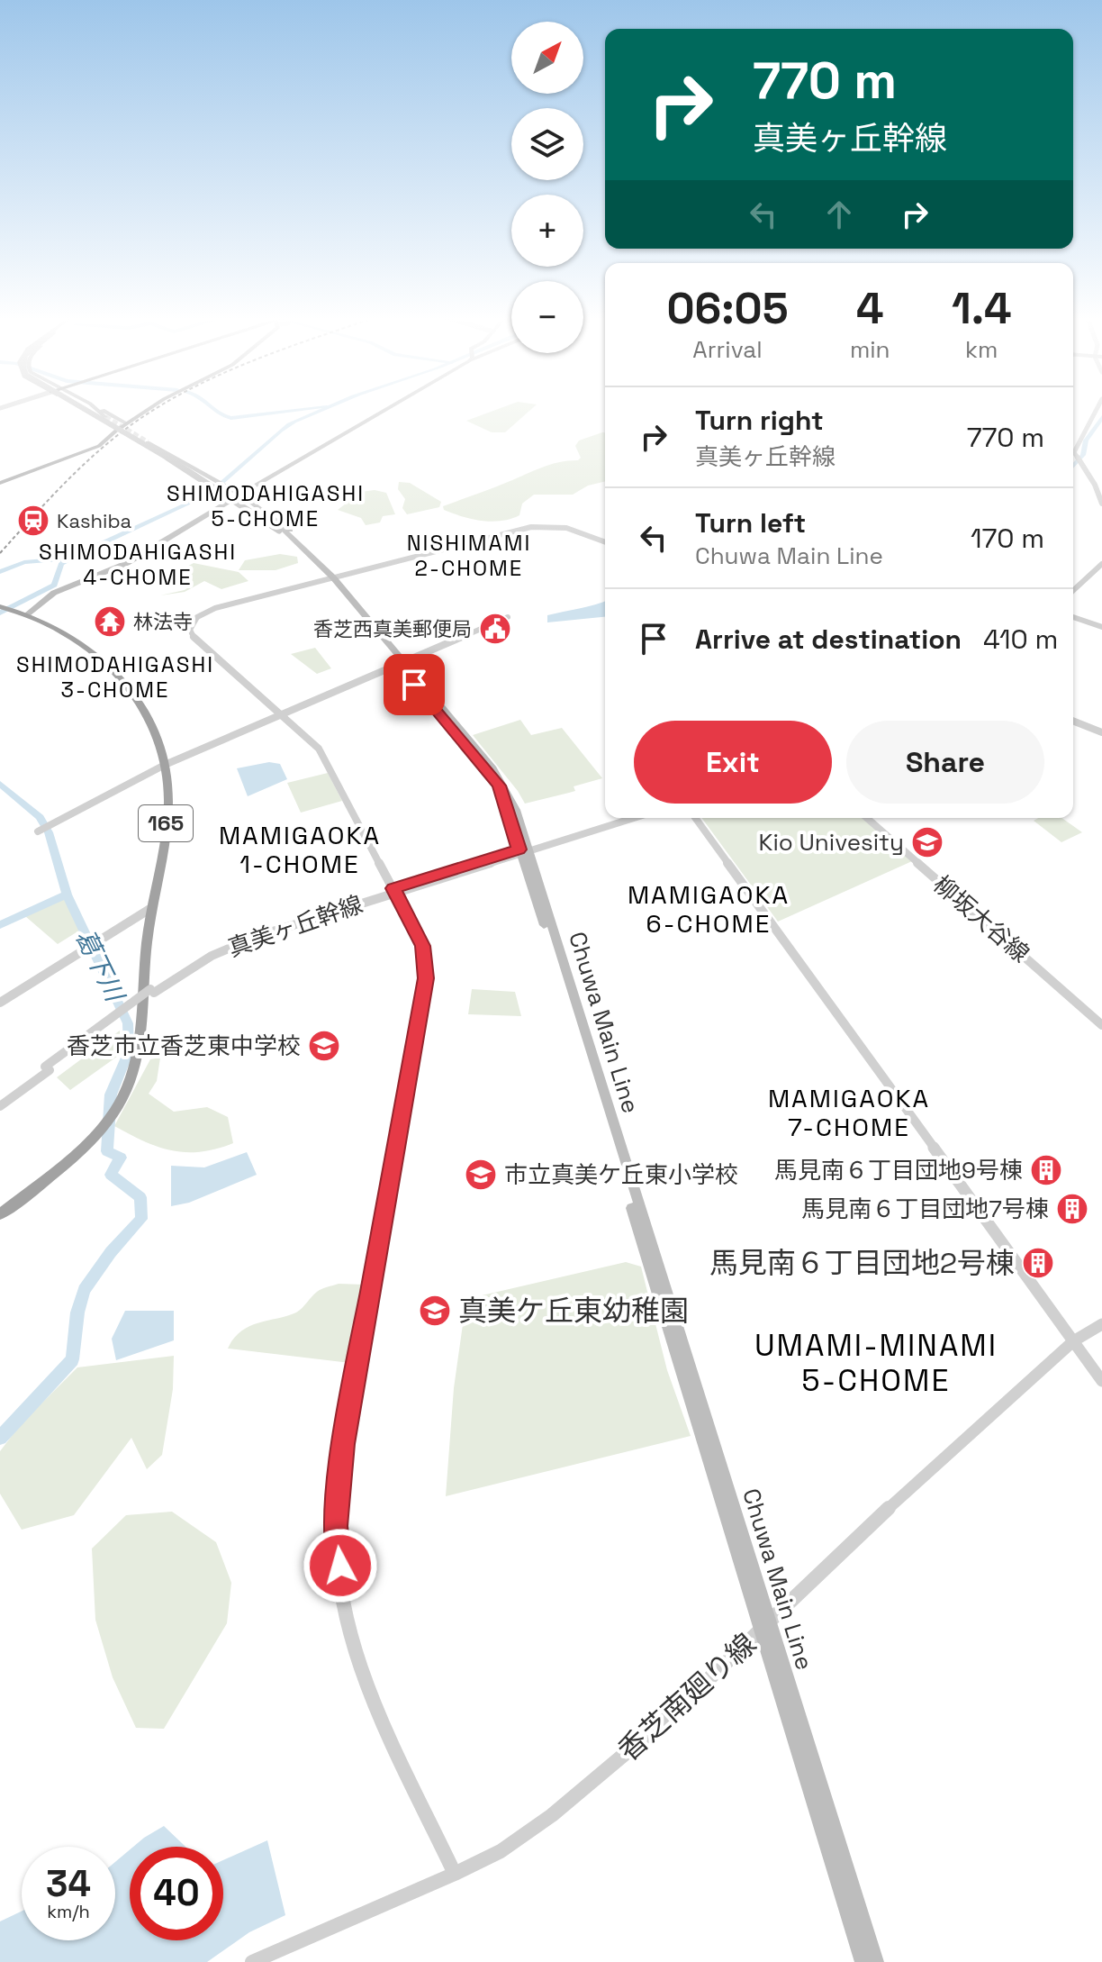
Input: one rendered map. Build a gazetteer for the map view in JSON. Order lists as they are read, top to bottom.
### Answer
{
  "streets": {
    "highway": ["165"],
    "main road": ["Chuwa Main Line"],
    "street": ["柳坂大谷線", "真美ヶ丘幹線", "香芝南廻り線"]
  },
  "crossings": [
    ["真美ヶ丘幹線", "Chuwa Main Line"],
    ["Chuwa Main Line", "香芝南廻り線"]
  ],
  "districts": [
    "SHIMODAHIGASHI 5-CHOME",
    "NISHIMAMI 2-CHOME",
    "SHIMODAHIGASHI 4-CHOME",
    "SHIMODAHIGASHI 3-CHOME",
    "MAMIGAOKA 1-CHOME",
    "MAMIGAOKA 6-CHOME",
    "MAMIGAOKA 7-CHOME",
    "UMAMI-MINAMI 5-CHOME"
  ],
  "water": ["葛下川"],
  "places": {
    "station": ["Kashiba"],
    "temple": ["林法寺"],
    "public building": ["香芝西真美郵便局"],
    "school or university": [
      "Kio Univesity",
      "香芝市立香芝東中学校",
      "市立真美ケ丘東小学校",
      "真美ケ丘東幼稚園"
    ],
    "building": ["馬見南６丁目団地9号棟", "馬見南６丁目団地7号棟", "馬見南６丁目団地2号棟"]
  },
  "north": "top right",
  "page": {
    "map_buttons": ["+", "−"],
    "turn": ["770 m", "真美ヶ丘幹線"],
    "eta": [
      "06:05",
      "Arrival",
      "4",
      "min",
      "1.4",
      "km"
    ],
    "list": [
      {
        "name": "Turn right",
        "note": "真美ヶ丘幹線",
        "value": "770 m"
      },
      {
        "name": "Turn left",
        "note": "Chuwa Main Line",
        "value": "170 m"
      },
      {
        "name": "Arrive at destination",
        "value": "410 m"
      }
    ],
    "buttons": ["Exit", "Share"],
    "speed": "34 km/h",
    "limit": "40"
  }
}
